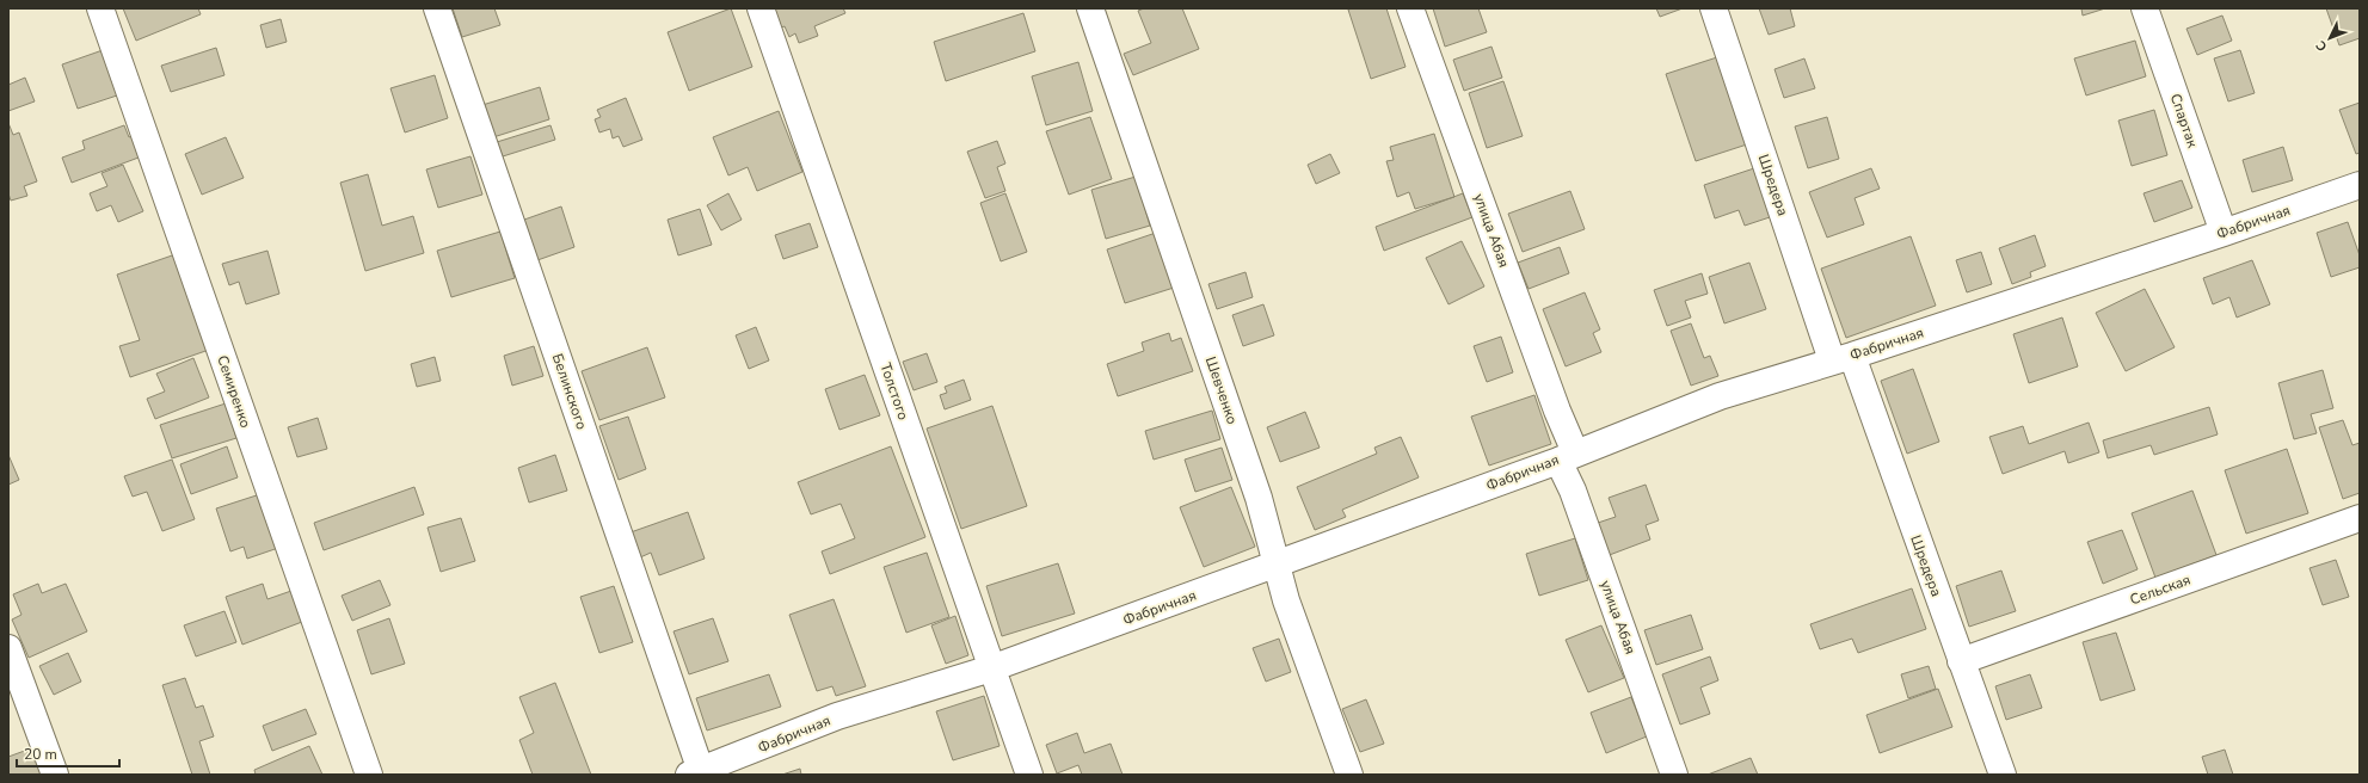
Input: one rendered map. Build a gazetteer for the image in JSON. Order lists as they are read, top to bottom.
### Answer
{
  "streets": {
    "street": [
      "Спартак",
      "Шредера",
      "Фабричная",
      "улица Абая",
      "Шевченко",
      "Семиренко",
      "Белинского",
      "Толстого",
      "Сельская"
    ]
  },
  "crossings": [
    ["Спартак", "Фабричная"],
    ["Шредера", "Фабричная"],
    ["Шредера", "Сельская"],
    ["Фабричная", "улица Абая"],
    ["Фабричная", "Шевченко"],
    ["Фабричная", "Белинского"],
    ["Фабричная", "Толстого"]
  ],
  "scale_bar": "20 m",
  "north": "bottom left"
}
